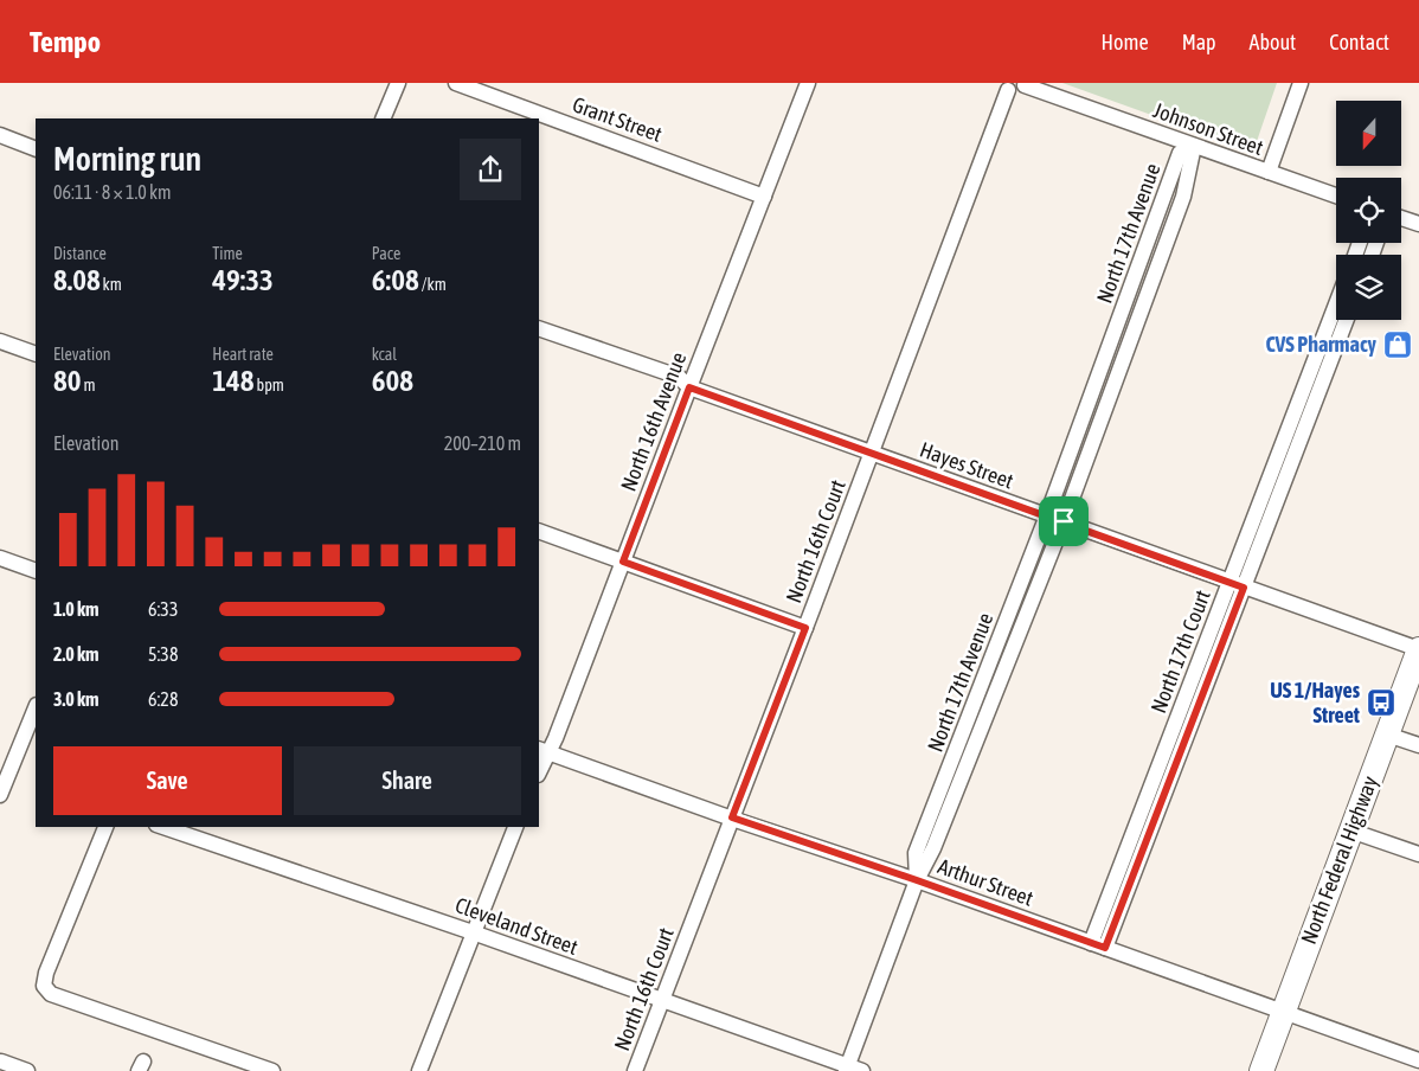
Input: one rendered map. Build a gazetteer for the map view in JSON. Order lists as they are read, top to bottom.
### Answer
{
  "streets": {
    "main road": ["North Federal Highway"],
    "street": [
      "Grant Street",
      "Johnson Street",
      "North 17th Avenue",
      "North 16th Avenue",
      "Hayes Street",
      "North 16th Court",
      "North 17th Court",
      "Arthur Street",
      "Cleveland Street"
    ]
  },
  "crossings": [
    ["Grant Street", "North 16th Avenue"],
    ["Johnson Street", "North 17th Avenue"],
    ["North 17th Avenue", "Hayes Street"],
    ["North 17th Avenue", "Arthur Street"],
    ["North 17th Avenue", "Cleveland Street"],
    ["North 16th Avenue", "Hayes Street"],
    ["North 16th Avenue", "Arthur Street"],
    ["Hayes Street", "North 16th Court"],
    ["Hayes Street", "North 17th Court"],
    ["Hayes Street", "North Federal Highway"],
    ["North 16th Court", "Arthur Street"],
    ["North 16th Court", "Cleveland Street"],
    ["North 17th Court", "Arthur Street"],
    ["North Federal Highway", "Arthur Street"]
  ],
  "places": {
    "shop": ["CVS Pharmacy"],
    "bus stop": ["US 1/Hayes Street"]
  },
  "north": "bottom",
  "page": {
    "header": "Tempo",
    "nav": [
      "Home",
      "Map",
      "About",
      "Contact"
    ],
    "heading": ["Morning run", "06:11 · 8 × 1.0 km"],
    "stats": [
      ["Distance", "8.08 km"],
      ["Time", "49:33"],
      ["Pace", "6:08 /km"],
      ["Elevation", "80 m"],
      ["Heart rate", "148 bpm"],
      ["kcal", "608"]
    ],
    "chart": ["Elevation", "200–210 m"],
    "list": [
      {
        "name": "1.0 km",
        "note": "6:33"
      },
      {
        "name": "2.0 km",
        "note": "5:38"
      },
      {
        "name": "3.0 km",
        "note": "6:28"
      }
    ],
    "buttons": ["Save", "Share"]
  }
}
